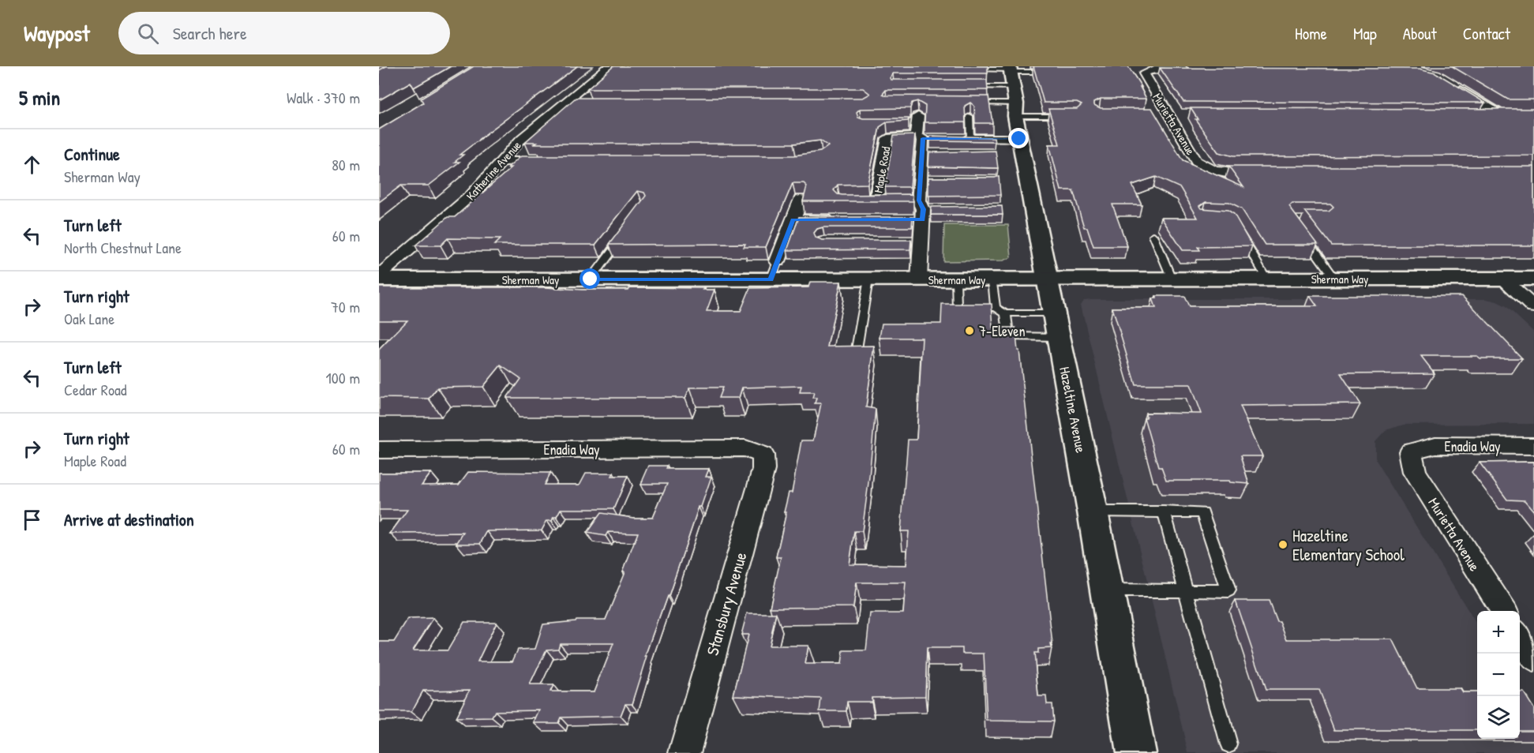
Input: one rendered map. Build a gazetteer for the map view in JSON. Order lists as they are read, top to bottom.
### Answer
{
  "streets": {
    "main road": ["Sherman Way", "Hazeltine Avenue"],
    "street": [
      "Murietta Avenue",
      "Maple Road",
      "Katherine Avenue",
      "Enadia Way",
      "Stansbury Avenue"
    ]
  },
  "crossings": [
    ["Murietta Avenue", "Enadia Way"],
    ["Katherine Avenue", "Sherman Way"],
    ["Sherman Way", "Hazeltine Avenue"],
    ["Enadia Way", "Stansbury Avenue"]
  ],
  "places": ["7-Eleven", "Hazeltine Elementary School"],
  "page": {
    "header": "Waypost",
    "search": "Search here",
    "nav": [
      "Home",
      "Map",
      "About",
      "Contact"
    ],
    "heading": ["5 min", "Walk · 370 m"],
    "list": [
      ["Continue", "Sherman Way", "80 m"],
      ["Turn left", "North Chestnut Lane", "60 m"],
      ["Turn right", "Oak Lane", "70 m"],
      ["Turn left", "Cedar Road", "100 m"],
      ["Turn right", "Maple Road", "60 m"],
      "Arrive at destination"
    ],
    "map_buttons": ["+", "−"]
  }
}
